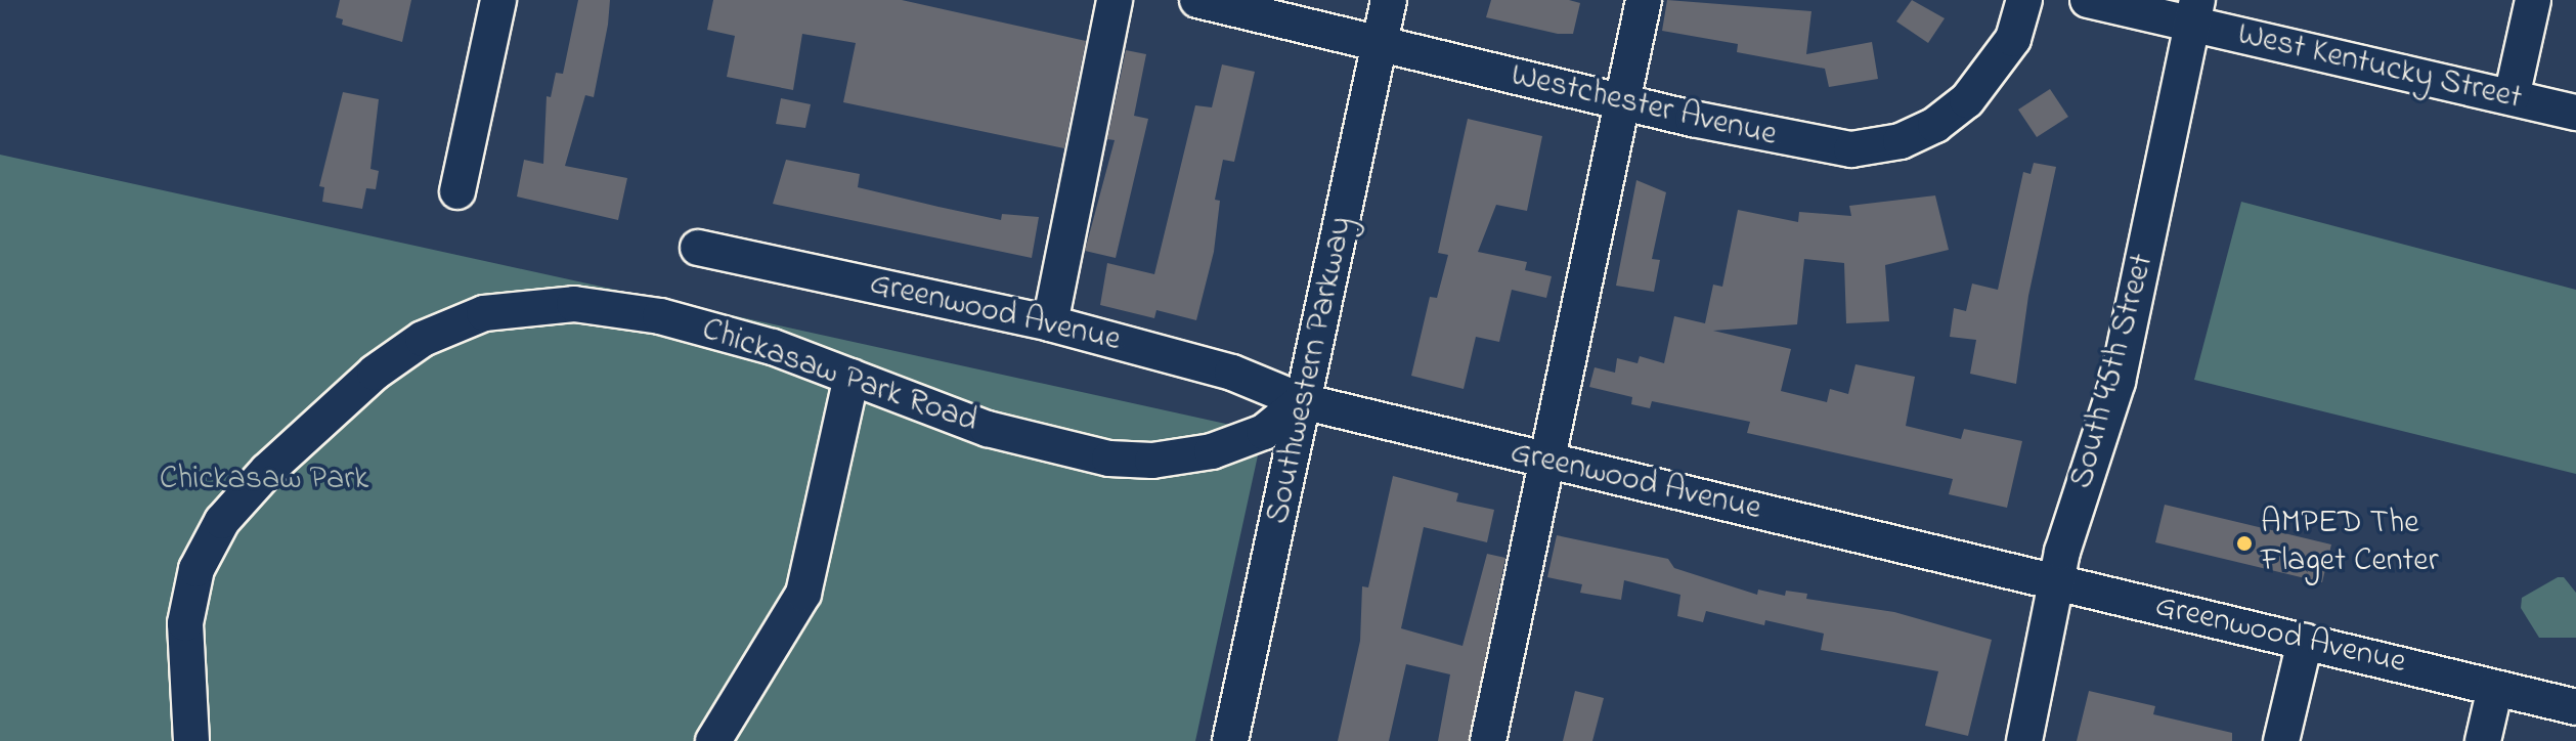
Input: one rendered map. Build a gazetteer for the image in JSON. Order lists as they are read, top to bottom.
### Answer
{
  "streets": {
    "street": [
      "West Kentucky Street",
      "Westchester Avenue",
      "Greenwood Avenue",
      "Southwestern Parkway",
      "South 45th Street",
      "Chickasaw Park Road"
    ]
  },
  "crossings": [
    ["West Kentucky Street", "South 45th Street"],
    ["Westchester Avenue", "Southwestern Parkway"],
    ["Greenwood Avenue", "Southwestern Parkway"],
    ["Greenwood Avenue", "South 45th Street"],
    ["Greenwood Avenue", "Chickasaw Park Road"],
    ["Southwestern Parkway", "Chickasaw Park Road"]
  ],
  "parks": ["Chickasaw Park"],
  "places": ["AMPED The Flaget Center"]
}
